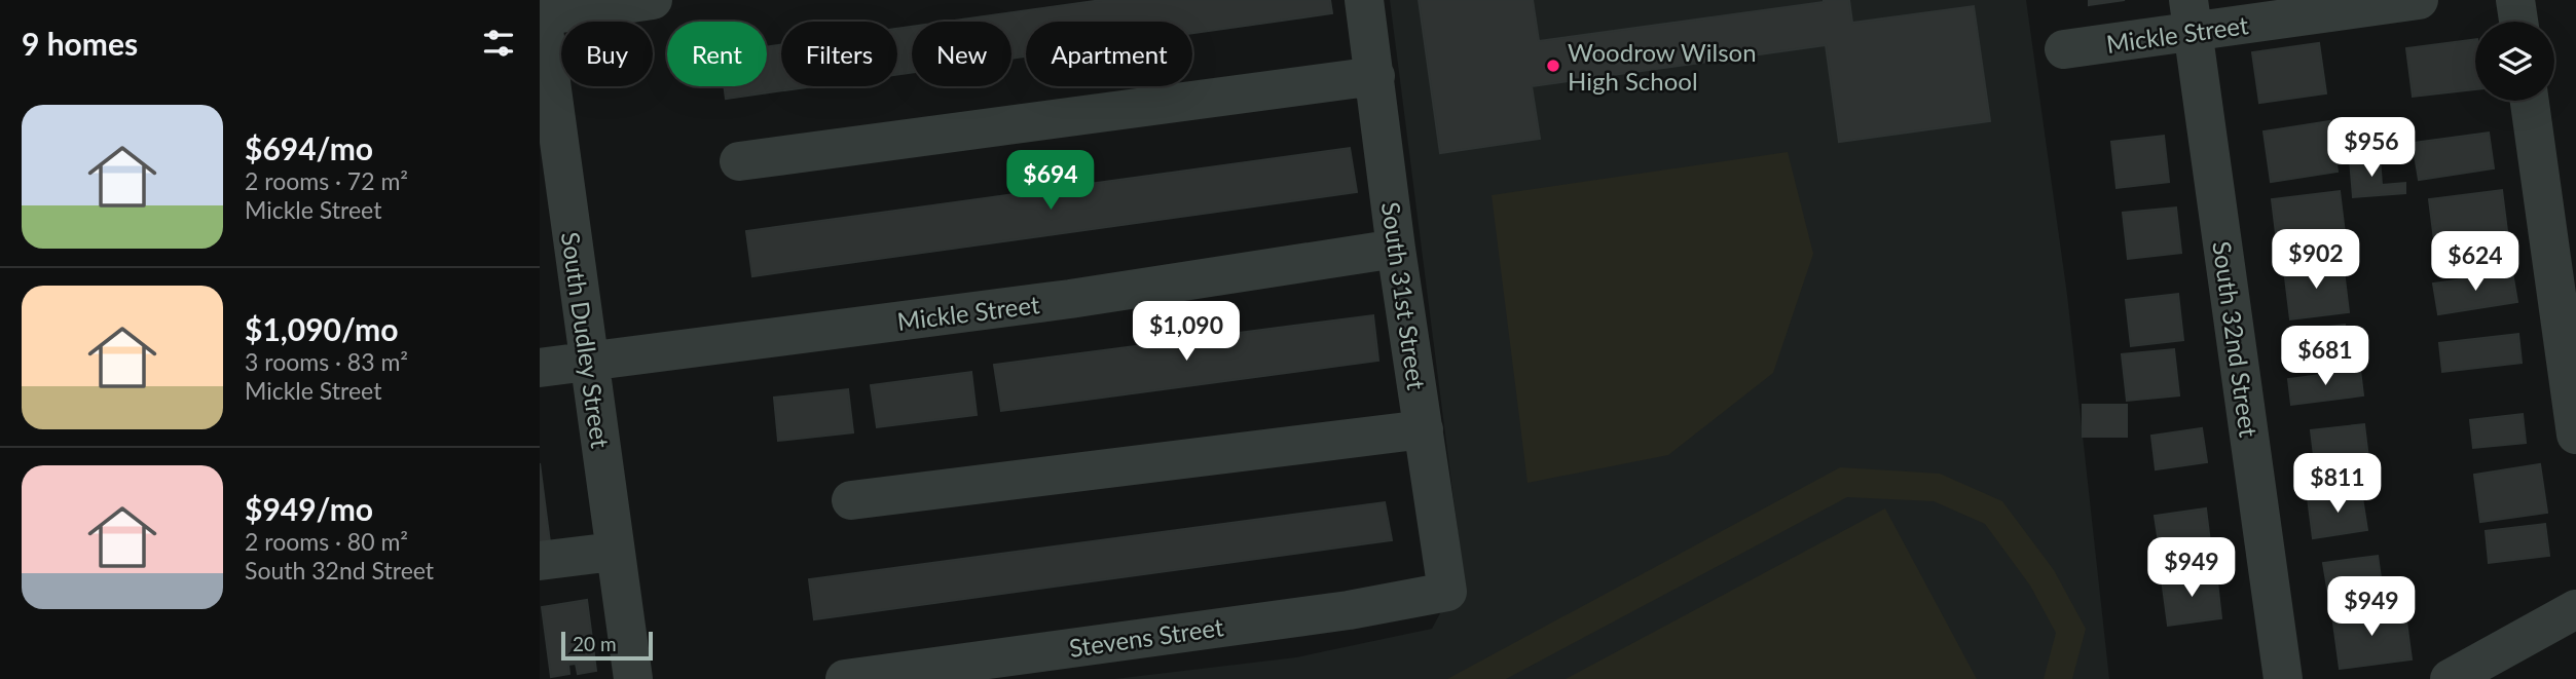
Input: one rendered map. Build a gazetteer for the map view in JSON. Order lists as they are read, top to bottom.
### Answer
{
  "streets": {
    "street": [
      "Mickle Street",
      "South 31st Street",
      "South 32nd Street",
      "South Dudley Street",
      "Stevens Street"
    ]
  },
  "crossings": [
    ["Mickle Street", "South 31st Street"],
    ["Mickle Street", "South 32nd Street"],
    ["Mickle Street", "South Dudley Street"],
    ["South 31st Street", "Stevens Street"]
  ],
  "places": ["Woodrow Wilson High School"],
  "scale_bar": "20 m",
  "page": {
    "heading": "9 homes",
    "chip": [
      "Buy",
      "Rent",
      "Filters",
      "New",
      "Apartment"
    ],
    "list": [
      {
        "name": "$694/mo",
        "note": "2 rooms · 72 m² · Mickle Street"
      },
      {
        "name": "$1,090/mo",
        "note": "3 rooms · 83 m² · Mickle Street"
      },
      {
        "name": "$949/mo",
        "note": "2 rooms · 80 m² · South 32nd Street"
      }
    ],
    "price": [
      "$956",
      "$694",
      "$902",
      "$624",
      "$1,090",
      "$681",
      "$811",
      "$949",
      "$949"
    ],
    "scale": "20 m"
  }
}
